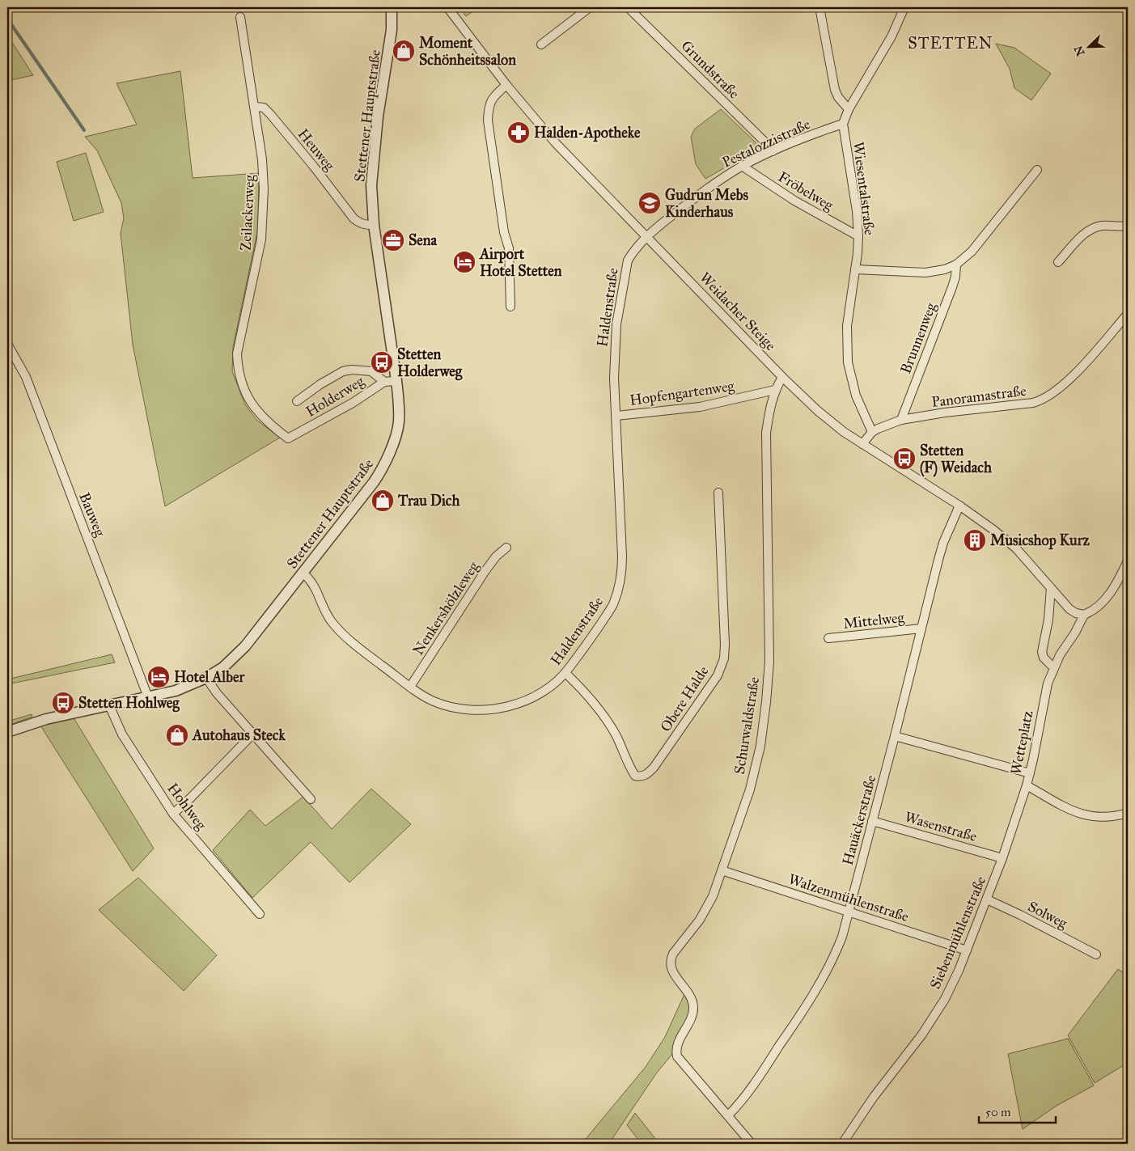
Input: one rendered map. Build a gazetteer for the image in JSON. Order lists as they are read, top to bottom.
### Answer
{
  "streets": {
    "street": [
      "Grundstraße",
      "Stettener Hauptstraße",
      "Pestalozzistraße",
      "Heuweg",
      "Wiesentalstraße",
      "Fröbelweg",
      "Zeilackerweg",
      "Haldenstraße",
      "Weidacher Steige",
      "Brunnenweg",
      "Hopfengartenweg",
      "Holderweg",
      "Panoramastraße",
      "Bauweg",
      "Nenkershölzleweg",
      "Mittelweg",
      "Obere Halde",
      "Schurwaldstraße",
      "Wetteplatz",
      "Hohlweg",
      "Hauäckerstraße",
      "Wasenstraße",
      "Walzenmühlenstraße",
      "Solweg",
      "Siebenmühlenstraße"
    ]
  },
  "crossings": [
    ["Grundstraße", "Pestalozzistraße"],
    ["Stettener Hauptstraße", "Heuweg"],
    ["Stettener Hauptstraße", "Haldenstraße"],
    ["Stettener Hauptstraße", "Holderweg"],
    ["Stettener Hauptstraße", "Bauweg"],
    ["Stettener Hauptstraße", "Hohlweg"],
    ["Pestalozzistraße", "Wiesentalstraße"],
    ["Pestalozzistraße", "Fröbelweg"],
    ["Pestalozzistraße", "Haldenstraße"],
    ["Pestalozzistraße", "Weidacher Steige"],
    ["Heuweg", "Zeilackerweg"],
    ["Wiesentalstraße", "Fröbelweg"],
    ["Wiesentalstraße", "Panoramastraße"],
    ["Zeilackerweg", "Holderweg"],
    ["Haldenstraße", "Weidacher Steige"],
    ["Haldenstraße", "Hopfengartenweg"],
    ["Haldenstraße", "Nenkershölzleweg"],
    ["Haldenstraße", "Obere Halde"],
    ["Weidacher Steige", "Schurwaldstraße"],
    ["Weidacher Steige", "Hauäckerstraße"],
    ["Brunnenweg", "Panoramastraße"],
    ["Hopfengartenweg", "Schurwaldstraße"],
    ["Mittelweg", "Hauäckerstraße"],
    ["Schurwaldstraße", "Hauäckerstraße"],
    ["Schurwaldstraße", "Walzenmühlenstraße"],
    ["Wetteplatz", "Siebenmühlenstraße"],
    ["Hauäckerstraße", "Wasenstraße"],
    ["Hauäckerstraße", "Walzenmühlenstraße"],
    ["Wasenstraße", "Siebenmühlenstraße"],
    ["Walzenmühlenstraße", "Siebenmühlenstraße"],
    ["Solweg", "Siebenmühlenstraße"]
  ],
  "districts": ["STETTEN"],
  "places": {
    "shop": ["Moment Schönheitssalon", "Trau Dich", "Autohaus Steck"],
    "pharmacy": ["Halden-Apotheke"],
    "school or university": ["Gudrun Mebs Kinderhaus"],
    "office": ["Sena"],
    "hotel": ["Airport Hotel Stetten", "Hotel Alber"],
    "bus stop": ["Stetten Holderweg", "Stetten (F) Weidach", "Stetten Hohlweg"],
    "building": ["Musicshop Kurz"]
  },
  "scale_bar": "50 m",
  "north": "bottom left"
}
